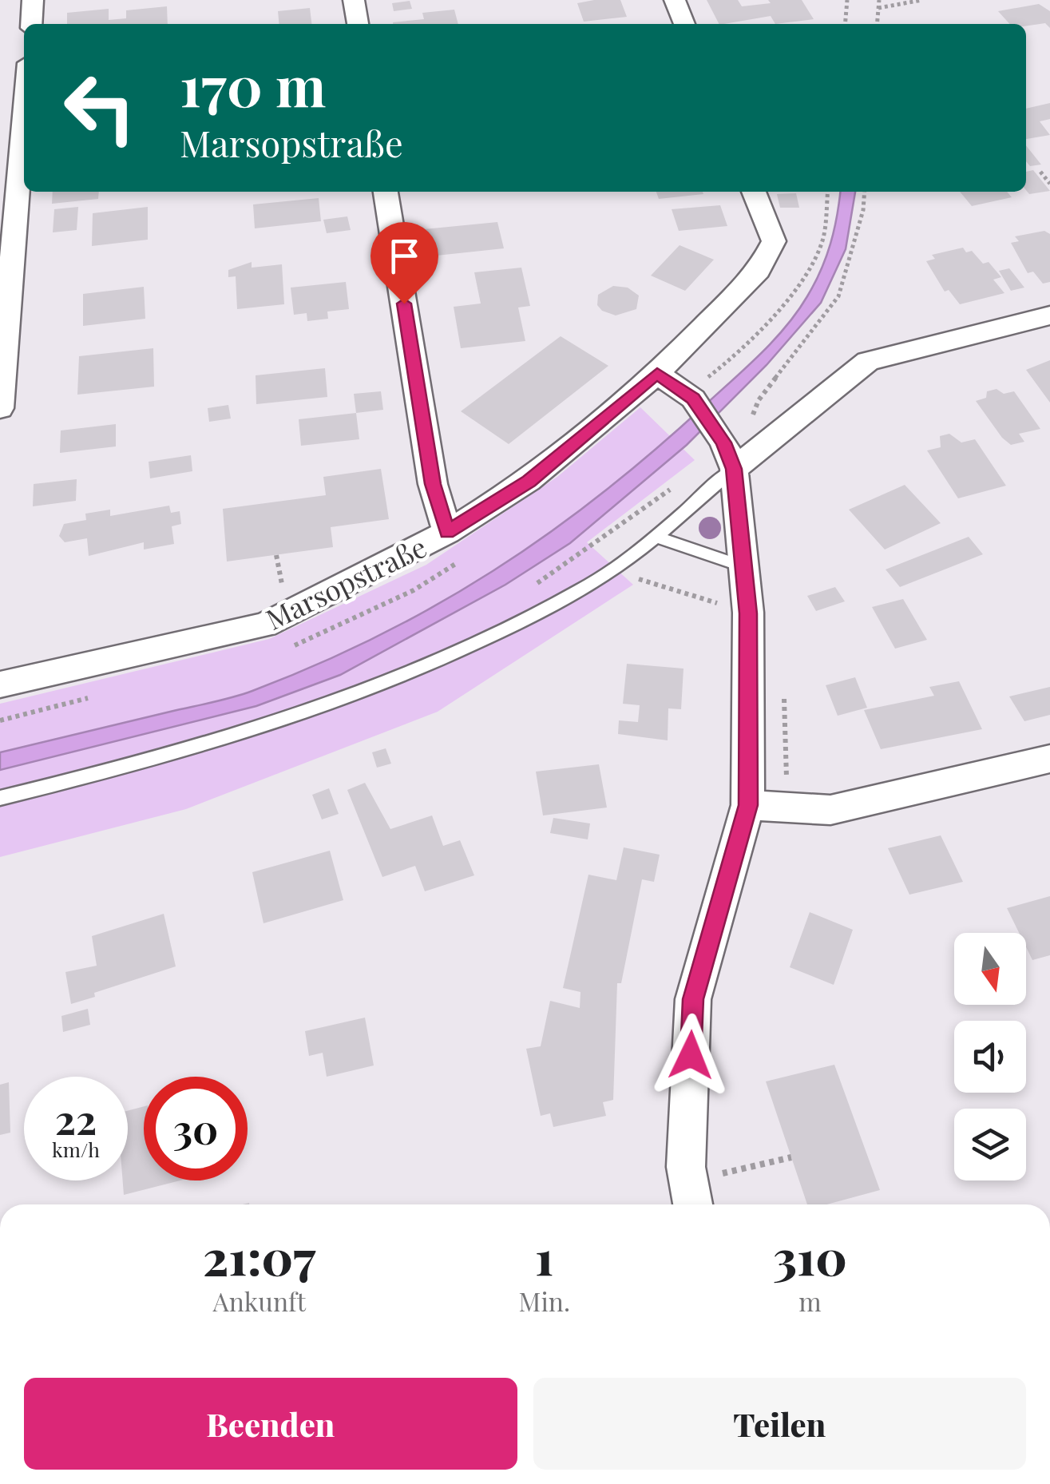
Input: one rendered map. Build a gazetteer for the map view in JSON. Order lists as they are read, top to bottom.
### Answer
{
  "streets": {
    "street": ["Marsopstraße"]
  },
  "north": "bottom",
  "page": {
    "turn": ["170 m", "Marsopstraße"],
    "speed": "22 km/h",
    "limit": "30",
    "eta": [
      "21:07",
      "Ankunft",
      "1",
      "Min.",
      "310",
      "m"
    ],
    "buttons": ["Beenden", "Teilen"]
  }
}
